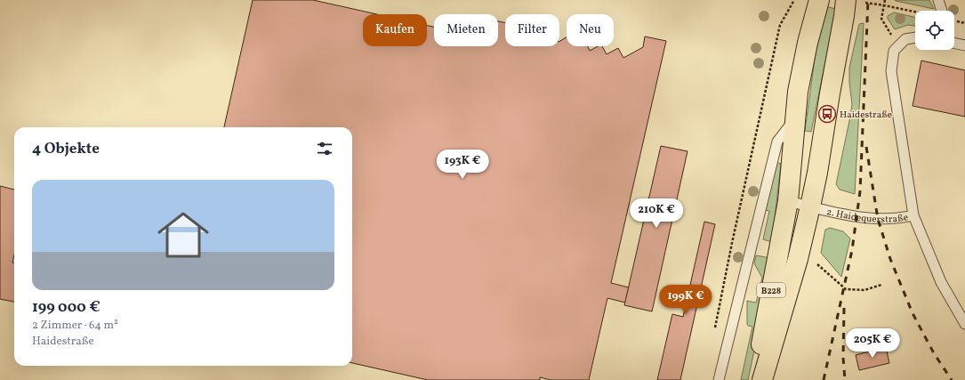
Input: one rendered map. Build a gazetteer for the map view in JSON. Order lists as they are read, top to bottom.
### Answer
{
  "streets": {
    "main road": ["B228"],
    "lane": ["2. Haidequerstraße"]
  },
  "crossings": [
    ["2. Haidequerstraße", "B228"]
  ],
  "places": {
    "bus stop": ["Haidestraße"]
  },
  "page": {
    "chip": [
      "Kaufen",
      "Mieten",
      "Filter",
      "Neu"
    ],
    "heading": "4 Objekte",
    "price": [
      "193K €",
      "210K €",
      "199K €",
      "205K €"
    ],
    "list": [
      {
        "name": "199 000 €",
        "note": "2 Zimmer · 64 m² · Haidestraße"
      }
    ]
  }
}
